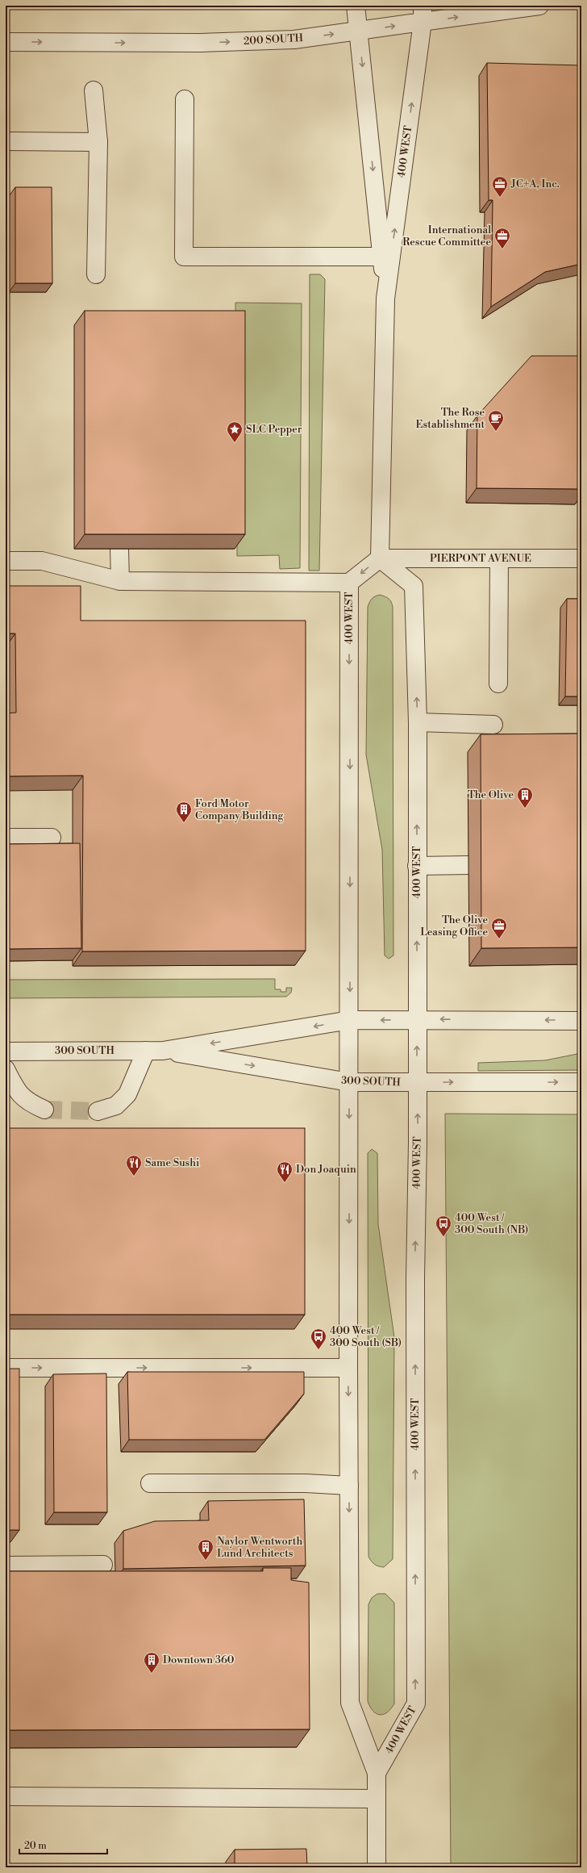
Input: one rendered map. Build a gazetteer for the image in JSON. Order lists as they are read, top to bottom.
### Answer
{
  "streets": {
    "street": [
      "200 SOUTH",
      "400 WEST",
      "PIERPONT AVENUE",
      "300 SOUTH"
    ]
  },
  "crossings": [
    ["200 SOUTH", "400 WEST"],
    ["400 WEST", "PIERPONT AVENUE"],
    ["400 WEST", "300 SOUTH"]
  ],
  "one_way": ["200 SOUTH"],
  "places": {
    "office": ["JC+A, Inc.", "International Rescue Committee", "The Olive Leasing Office"],
    "cafe": ["The Rose Establishment"],
    "place": ["SLC Pepper"],
    "building": [
      "The Olive",
      "Ford Motor Company Building",
      "Naylor Wentworth Lund Architects",
      "Downtown 360"
    ],
    "restaurant": ["Same Sushi", "Don Joaquin"],
    "bus stop": ["400 West / 300 South (NB)", "400 West / 300 South (SB)"]
  },
  "scale_bar": "20 m"
}
